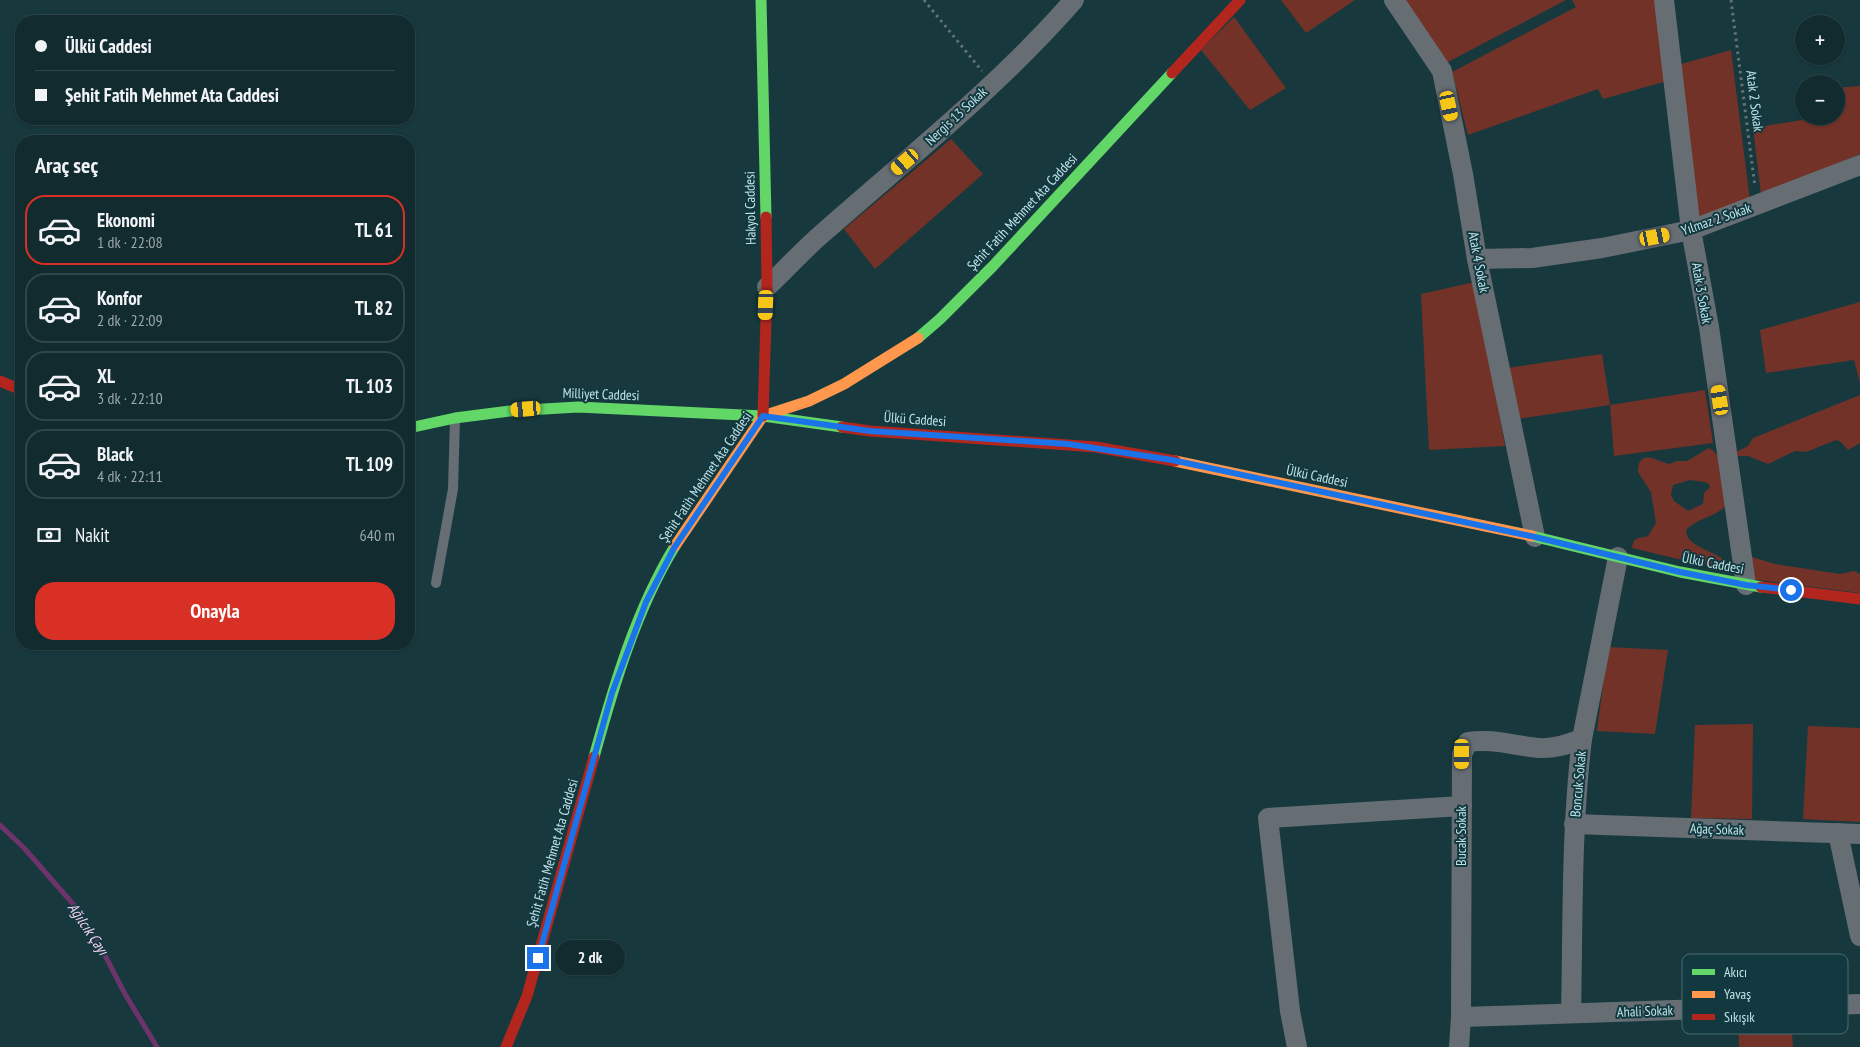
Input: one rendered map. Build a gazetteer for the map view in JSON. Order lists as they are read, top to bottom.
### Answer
{
  "streets": {
    "street": [
      "Nergis 13 Sokak",
      "Hakyol Caddesi",
      "Şehit Fatih Mehmet Ata Caddesi",
      "Yılmaz 2 Sokak",
      "Atak 4 Sokak",
      "Atak 3 Sokak",
      "Milliyet Caddesi",
      "Ülkü Caddesi",
      "Boncuk Sokak",
      "Ağaç Sokak",
      "Bucak Sokak",
      "Ahali Sokak"
    ],
    "path": ["Atak 2 Sokak"]
  },
  "crossings": [
    ["Atak 2 Sokak", "Yılmaz 2 Sokak"],
    ["Nergis 13 Sokak", "Hakyol Caddesi"],
    ["Hakyol Caddesi", "Şehit Fatih Mehmet Ata Caddesi"],
    ["Hakyol Caddesi", "Milliyet Caddesi"],
    ["Hakyol Caddesi", "Ülkü Caddesi"],
    ["Şehit Fatih Mehmet Ata Caddesi", "Milliyet Caddesi"],
    ["Şehit Fatih Mehmet Ata Caddesi", "Ülkü Caddesi"],
    ["Yılmaz 2 Sokak", "Atak 4 Sokak"],
    ["Yılmaz 2 Sokak", "Atak 3 Sokak"],
    ["Atak 4 Sokak", "Ülkü Caddesi"],
    ["Atak 3 Sokak", "Ülkü Caddesi"],
    ["Milliyet Caddesi", "Ülkü Caddesi"],
    ["Ülkü Caddesi", "Boncuk Sokak"],
    ["Boncuk Sokak", "Ağaç Sokak"],
    ["Boncuk Sokak", "Bucak Sokak"],
    ["Boncuk Sokak", "Ahali Sokak"],
    ["Bucak Sokak", "Ahali Sokak"]
  ],
  "water": ["Ağılcık Çayı"],
  "legend": ["Akıcı", "Yavaş", "Sıkışık"],
  "page": {
    "map_buttons": ["+", "−"],
    "banner": ["Ülkü Caddesi", "Şehit Fatih Mehmet Ata Caddesi"],
    "heading": "Araç seç",
    "list": [
      {
        "name": "Ekonomi",
        "note": "1 dk · 22:08",
        "value": "TL 61"
      },
      {
        "name": "Konfor",
        "note": "2 dk · 22:09",
        "value": "TL 82"
      },
      {
        "name": "XL",
        "note": "3 dk · 22:10",
        "value": "TL 103"
      },
      {
        "name": "Black",
        "note": "4 dk · 22:11",
        "value": "TL 109"
      }
    ],
    "pay": ["Nakit", "640 m"],
    "buttons": "Onayla",
    "bubble": "2 dk"
  }
}
